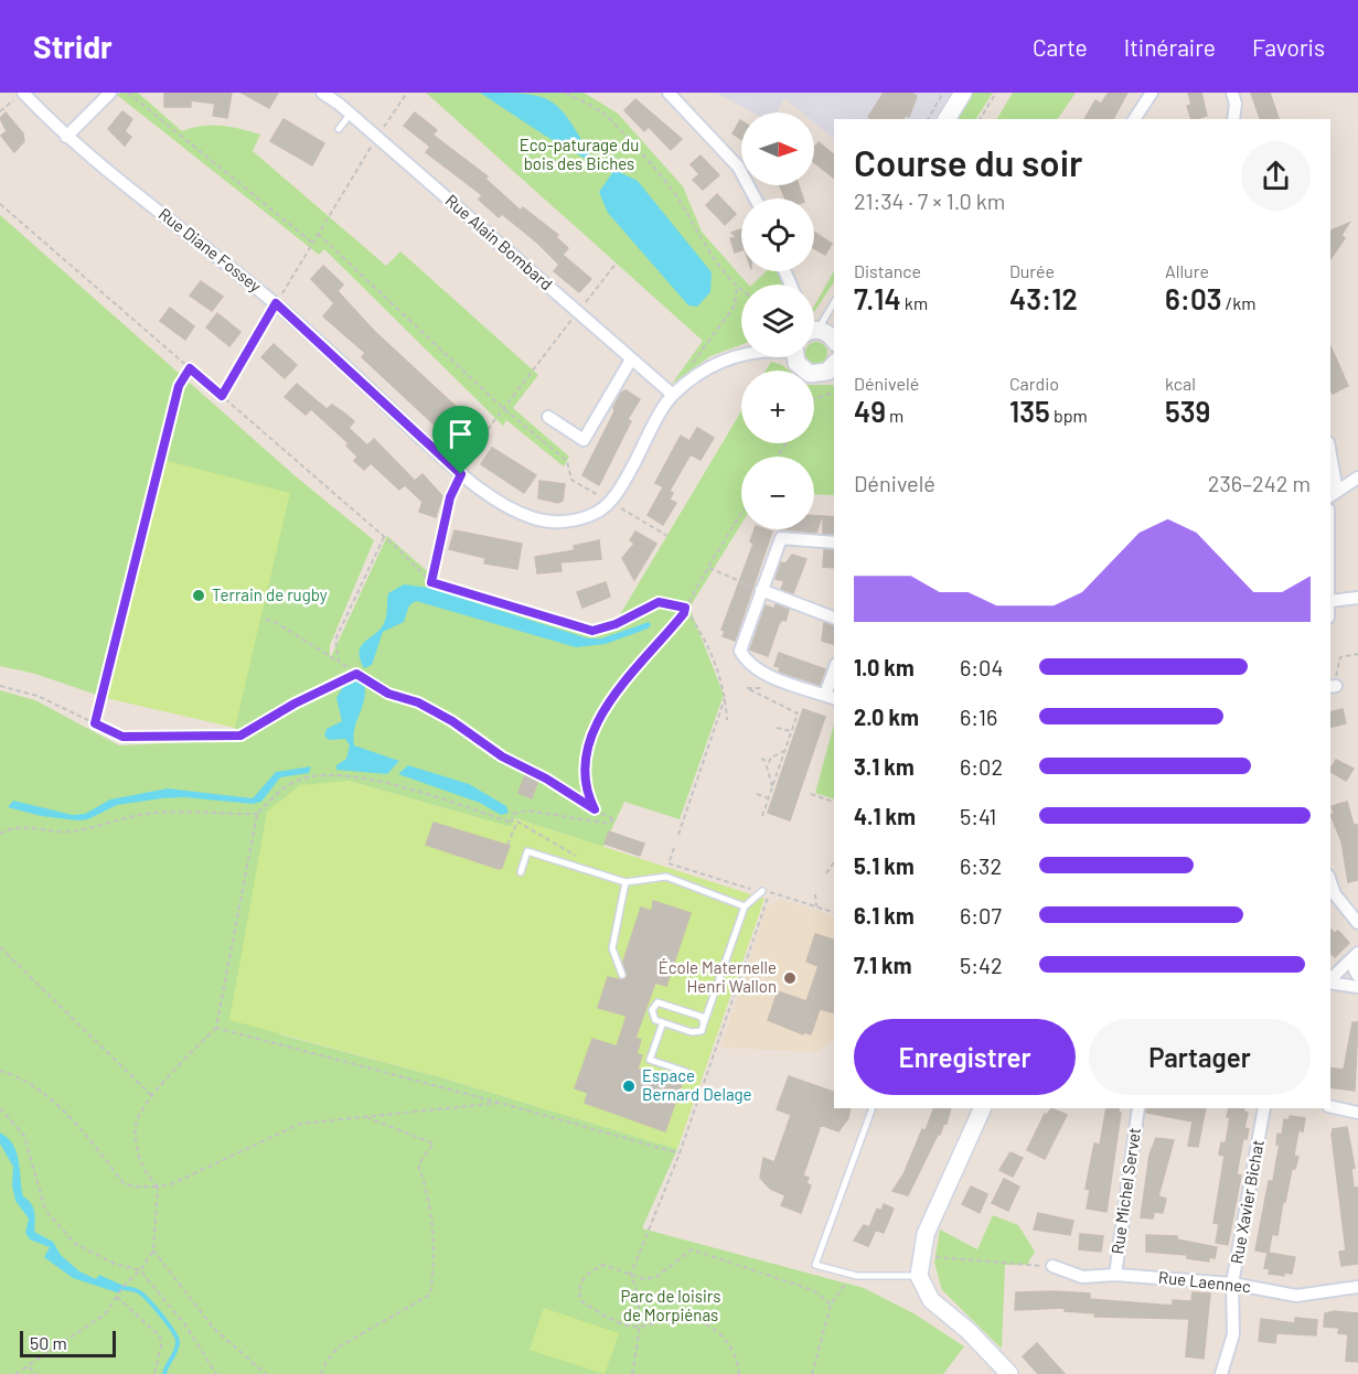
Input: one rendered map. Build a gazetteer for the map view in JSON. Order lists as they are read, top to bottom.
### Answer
{
  "streets": {
    "street": [
      "Rue Alain Bombard",
      "Rue Diane Fossey",
      "Rue Michel Servet",
      "Rue Xavier Bichat",
      "Rue Laennec"
    ]
  },
  "crossings": [
    ["Rue Alain Bombard", "Rue Diane Fossey"],
    ["Rue Michel Servet", "Rue Laennec"],
    ["Rue Xavier Bichat", "Rue Laennec"]
  ],
  "parks": ["Eco-paturage du bois des Biches", "Parc de loisirs de Morpiénas"],
  "places": ["Terrain de rugby", "École Maternelle Henri Wallon", "Espace Bernard Delage"],
  "scale_bar": "50 m",
  "north": "right",
  "page": {
    "header": "Stridr",
    "nav": ["Carte", "Itinéraire", "Favoris"],
    "map_buttons": ["+", "−"],
    "heading": ["Course du soir", "21:34 · 7 × 1.0 km"],
    "stats": [
      ["Distance", "7.14 km"],
      ["Durée", "43:12"],
      ["Allure", "6:03 /km"],
      ["Dénivelé", "49 m"],
      ["Cardio", "135 bpm"],
      ["kcal", "539"]
    ],
    "chart": ["Dénivelé", "236–242 m"],
    "list": [
      {
        "name": "1.0 km",
        "note": "6:04"
      },
      {
        "name": "2.0 km",
        "note": "6:16"
      },
      {
        "name": "3.1 km",
        "note": "6:02"
      },
      {
        "name": "4.1 km",
        "note": "5:41"
      },
      {
        "name": "5.1 km",
        "note": "6:32"
      },
      {
        "name": "6.1 km",
        "note": "6:07"
      },
      {
        "name": "7.1 km",
        "note": "5:42"
      }
    ],
    "buttons": ["Enregistrer", "Partager"],
    "scale": "50 m"
  }
}
